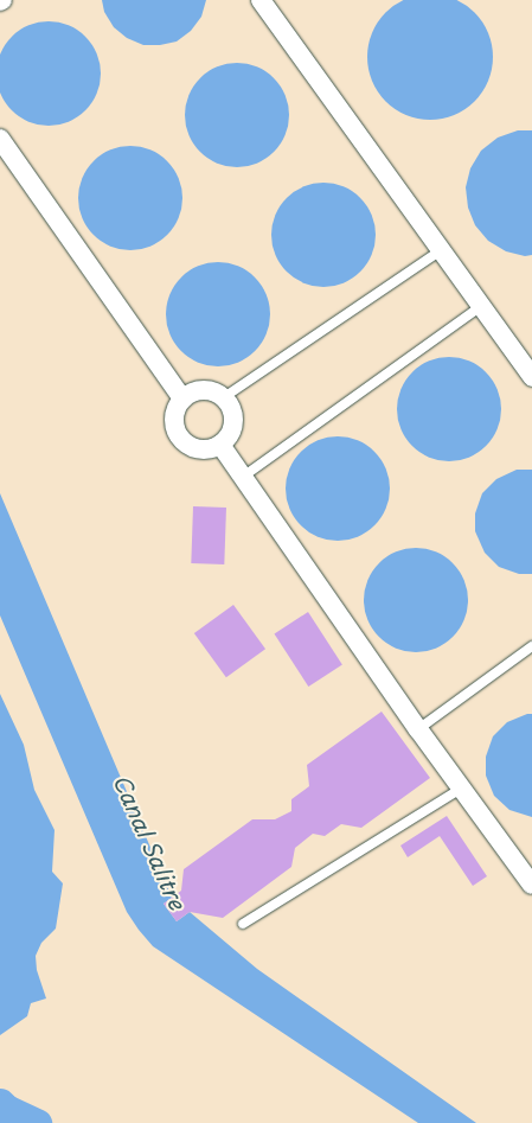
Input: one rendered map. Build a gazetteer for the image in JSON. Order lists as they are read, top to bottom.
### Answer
{
  "water": ["Canal Salitre"]
}
